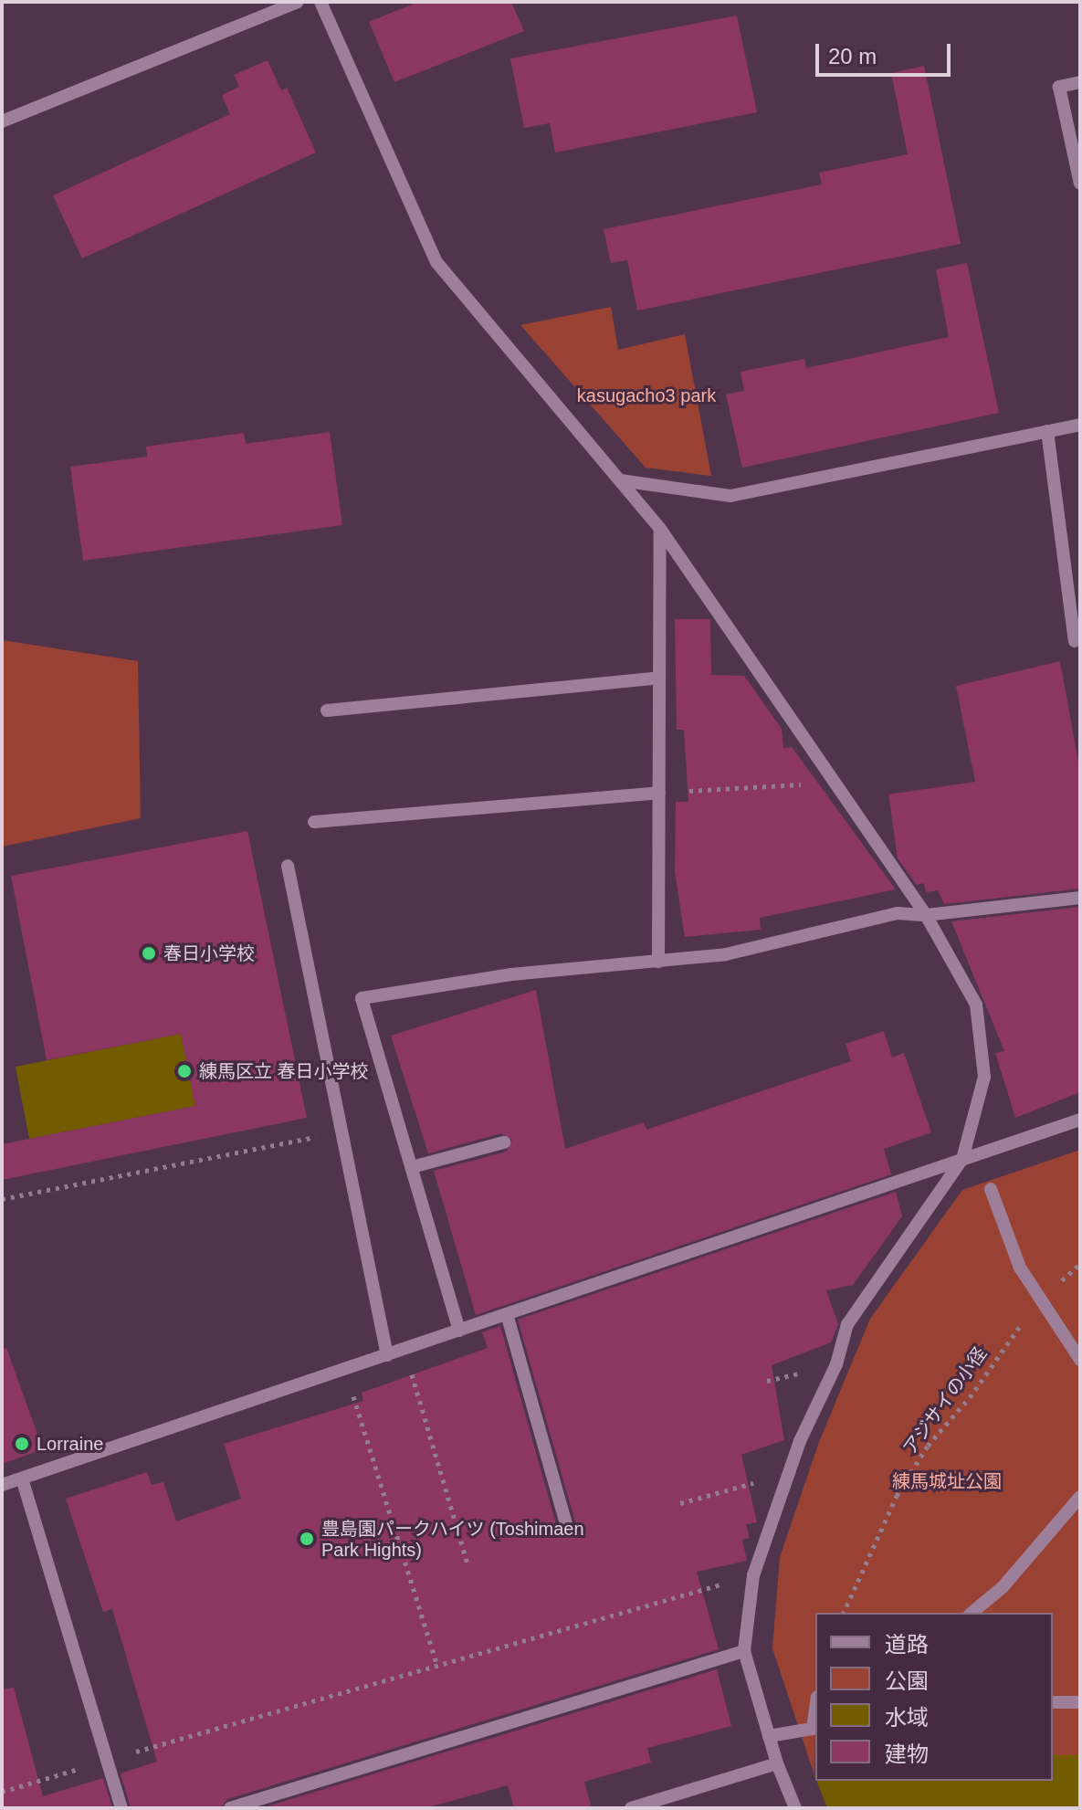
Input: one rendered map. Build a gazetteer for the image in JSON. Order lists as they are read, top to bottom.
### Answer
{
  "streets": {
    "path": ["アジサイの小径"]
  },
  "parks": ["kasugacho3 park", "練馬城址公園"],
  "places": [
    "春日小学校",
    "練馬区立 春日小学校",
    "Lorraine",
    "豊島園パークハイツ (Toshimaen Park Hights)"
  ],
  "legend": [
    "道路",
    "公園",
    "水域",
    "建物"
  ],
  "scale_bar": "20 m"
}
